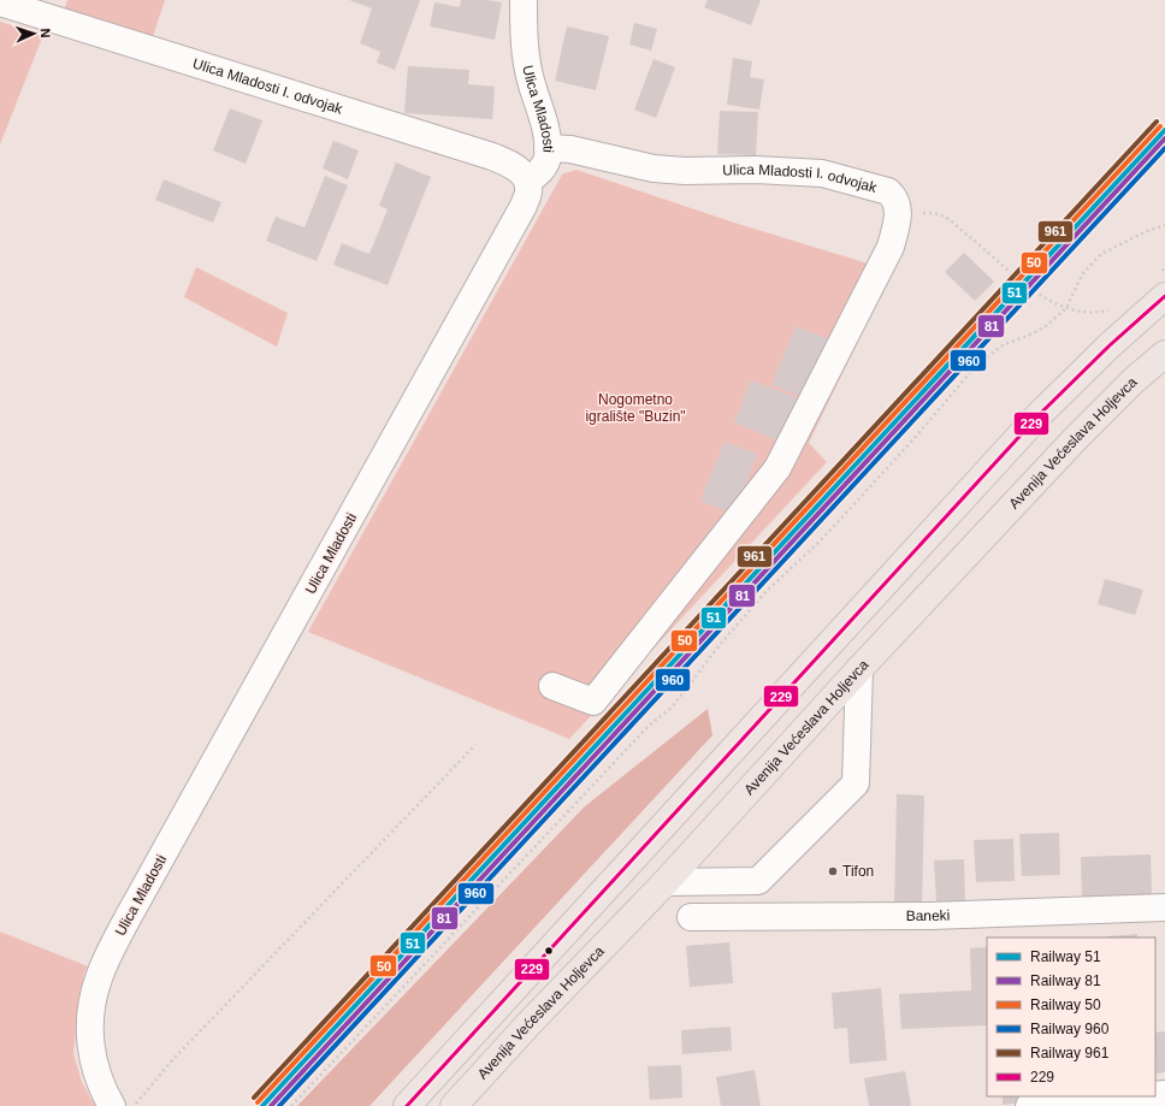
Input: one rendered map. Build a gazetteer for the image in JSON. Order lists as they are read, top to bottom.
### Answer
{
  "streets": {
    "main road": ["Avenija Većeslava Holjevca"],
    "street": ["Ulica Mladosti I. odvojak", "Ulica Mladosti", "Baneki"]
  },
  "crossings": [
    ["Ulica Mladosti I. odvojak", "Ulica Mladosti"]
  ],
  "parks": ["Nogometno igralište \"Buzin\""],
  "places": ["Tifon"],
  "lines": [
    "rail line 961",
    "rail line 50",
    "rail line 51",
    "rail line 81",
    "rail line 960",
    "transit line 229"
  ],
  "legend": [
    "Railway 51",
    "Railway 81",
    "Railway 50",
    "Railway 960",
    "Railway 961",
    "229"
  ],
  "north": "right"
}
